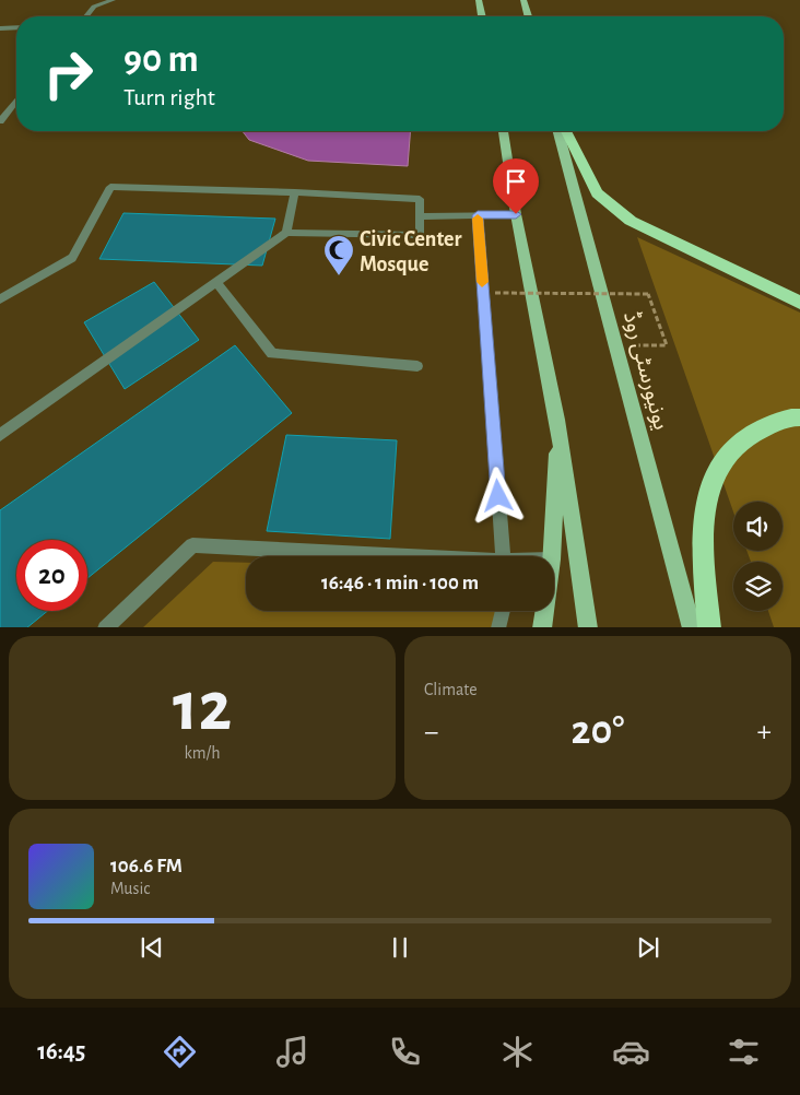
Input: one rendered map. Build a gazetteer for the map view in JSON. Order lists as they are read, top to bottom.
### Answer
{
  "streets": {
    "main road": ["یونیورسٹی روڈ"]
  },
  "places": {
    "mosque": ["Civic Center Mosque"]
  },
  "page": {
    "turn": ["90 m", "Turn right"],
    "limit": "20",
    "trip": "16:46 · 1 min · 100 m",
    "tile": [
      ["12", "km/h"],
      "Climate"
    ],
    "heat": ["−", "20°", "+"],
    "song": ["106.6 FM", "Music"],
    "tabs": "16:45"
  }
}
